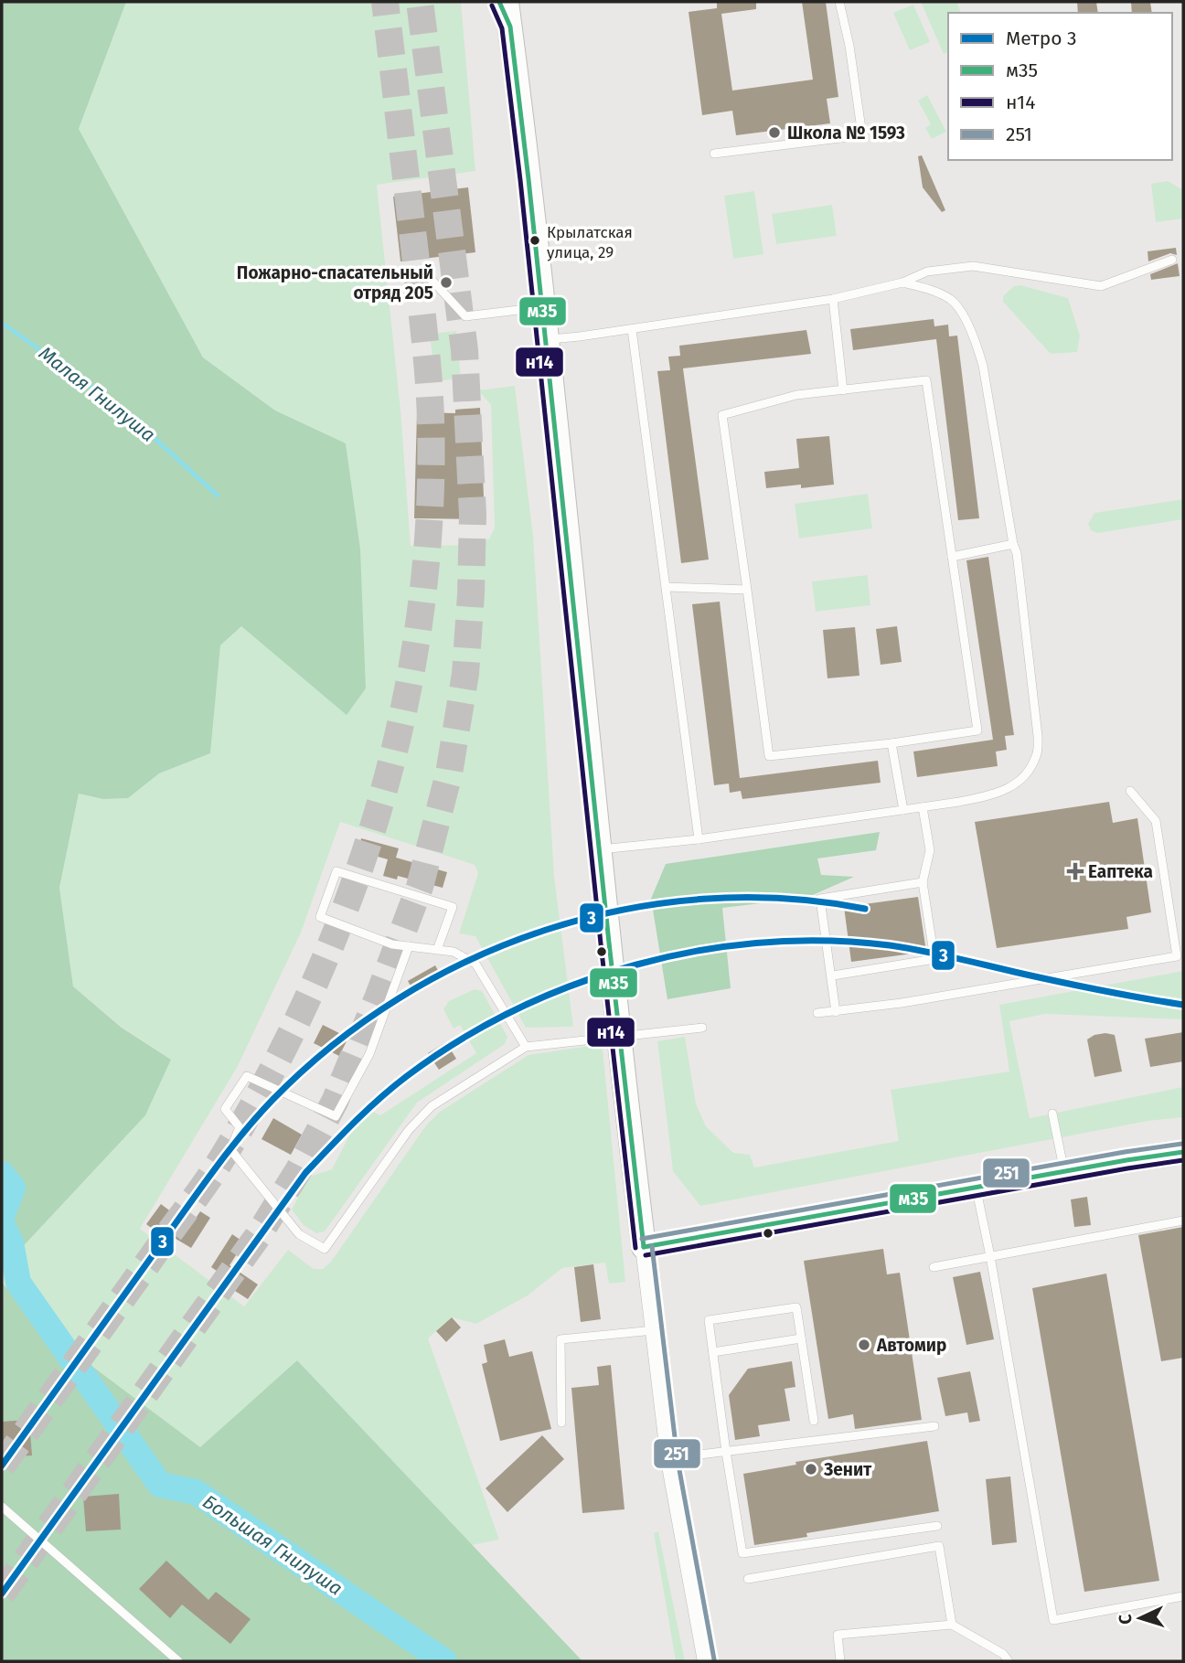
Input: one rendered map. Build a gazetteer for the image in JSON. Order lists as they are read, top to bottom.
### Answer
{
  "water": ["Малая Гнилуша", "Большая Гнилуша"],
  "places": {
    "other": [
      "Школа № 1593",
      "Крылатская улица, 29",
      "Пожарно-спасательный отряд 205",
      "Автомир",
      "Зенит"
    ],
    "health": ["Еаптека"]
  },
  "lines": [
    "transit line м35",
    "transit line н14",
    "metro line 3",
    "transit line 251"
  ],
  "legend": [
    "Метро 3",
    "м35",
    "н14",
    "251"
  ],
  "north": "left"
}
